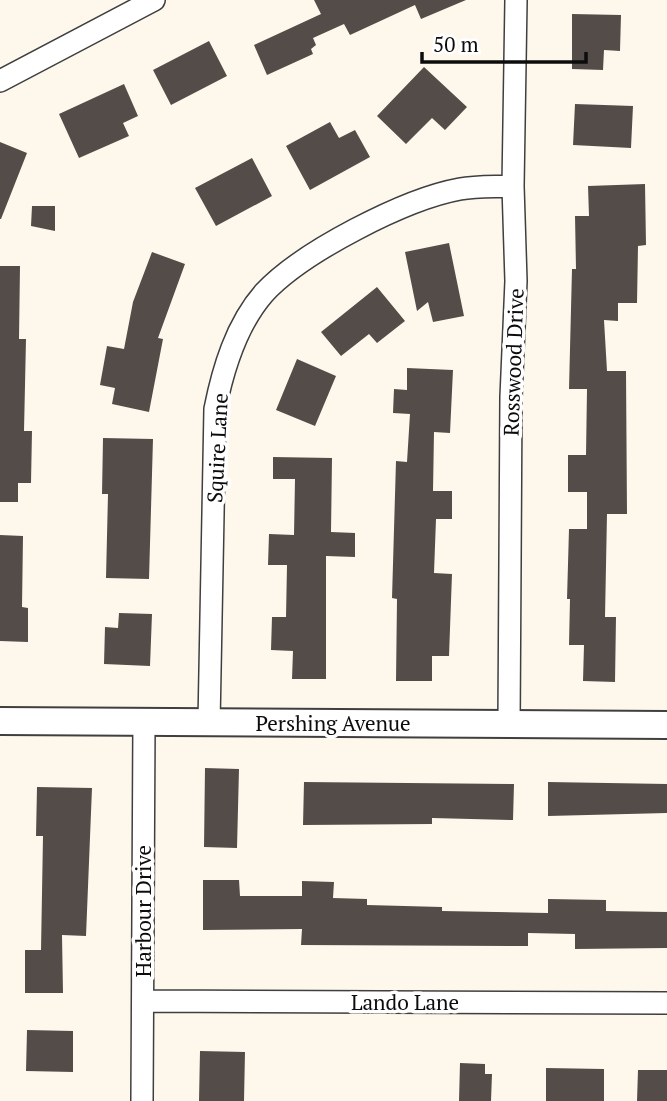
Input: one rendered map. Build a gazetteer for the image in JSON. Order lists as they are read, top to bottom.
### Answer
{
  "streets": {
    "street": [
      "Rosswood Drive",
      "Squire Lane",
      "Pershing Avenue",
      "Harbour Drive",
      "Lando Lane"
    ]
  },
  "crossings": [
    ["Rosswood Drive", "Squire Lane"],
    ["Rosswood Drive", "Pershing Avenue"],
    ["Squire Lane", "Pershing Avenue"],
    ["Pershing Avenue", "Harbour Drive"],
    ["Harbour Drive", "Lando Lane"]
  ],
  "scale_bar": "50 m"
}
